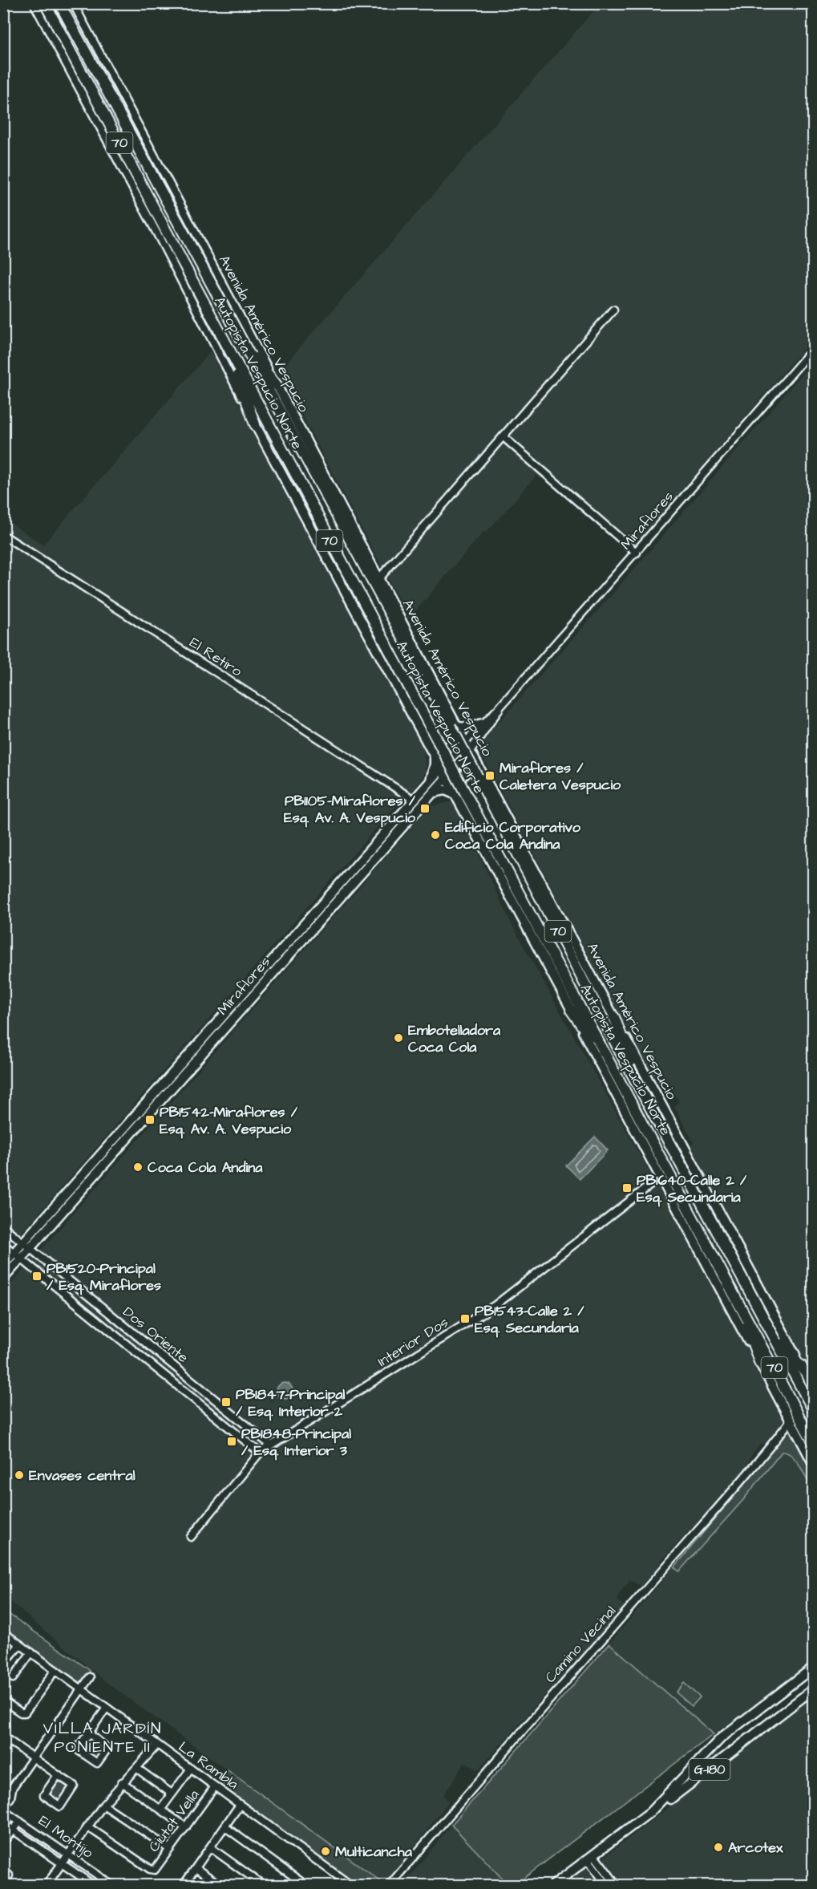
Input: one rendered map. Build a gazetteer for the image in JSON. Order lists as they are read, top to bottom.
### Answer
{
  "streets": {
    "highway": ["70", "Autopista Vespucio Norte"],
    "main road": ["Avenida Américo Vespucio", "Miraflores", "G-180"],
    "street": [
      "El Retiro",
      "Dos Oriente",
      "Interior Dos",
      "Camino Vecinal",
      "La Rambla",
      "Ciutat Vella",
      "El Montijo"
    ]
  },
  "crossings": [
    ["Avenida Américo Vespucio", "Autopista Vespucio Norte"],
    ["Avenida Américo Vespucio", "Miraflores"],
    ["Miraflores", "El Retiro"],
    ["Miraflores", "Dos Oriente"],
    ["Dos Oriente", "Interior Dos"],
    ["La Rambla", "Ciutat Vella"]
  ],
  "districts": ["VILLA JARDÍN PONIENTE II"],
  "places": {
    "transit": [
      "Miraflores / Caletera Vespucio",
      "PB1105-Miraflores / Esq. Av. A. Vespucio",
      "PB1542-Miraflores / Esq. Av. A. Vespucio",
      "PB1640-Calle 2 / Esq. Secundaria",
      "PB1520-Principal / Esq. Miraflores",
      "PB1543-Calle 2 / Esq. Secundaria",
      "PB1847-Principal / Esq. Interior 2",
      "PB1848-Principal / Esq. Interior 3"
    ],
    "other": [
      "Edificio Corporativo Coca Cola Andina",
      "Embotelladora Coca Cola",
      "Coca Cola Andina",
      "Envases central",
      "Arcotex",
      "Multicancha"
    ]
  }
}
